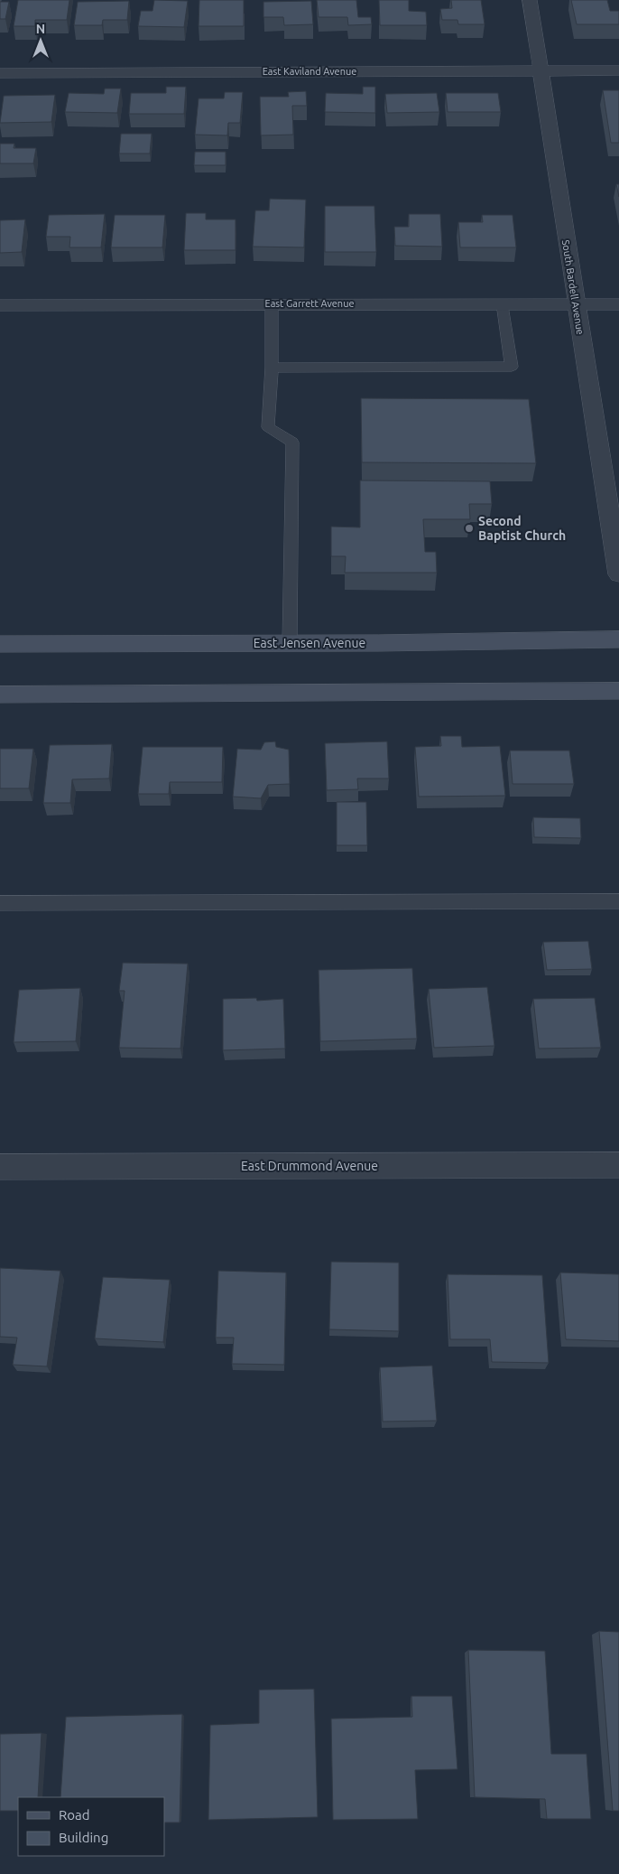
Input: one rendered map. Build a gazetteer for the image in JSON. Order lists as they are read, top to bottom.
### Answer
{
  "streets": {
    "main road": ["East Jensen Avenue"],
    "street": [
      "East Kaviland Avenue",
      "South Bardell Avenue",
      "East Garrett Avenue",
      "East Drummond Avenue"
    ]
  },
  "crossings": [
    ["East Kaviland Avenue", "South Bardell Avenue"],
    ["South Bardell Avenue", "East Garrett Avenue"]
  ],
  "places": ["Second Baptist Church"],
  "legend": ["Road", "Building"],
  "north": "top"
}
